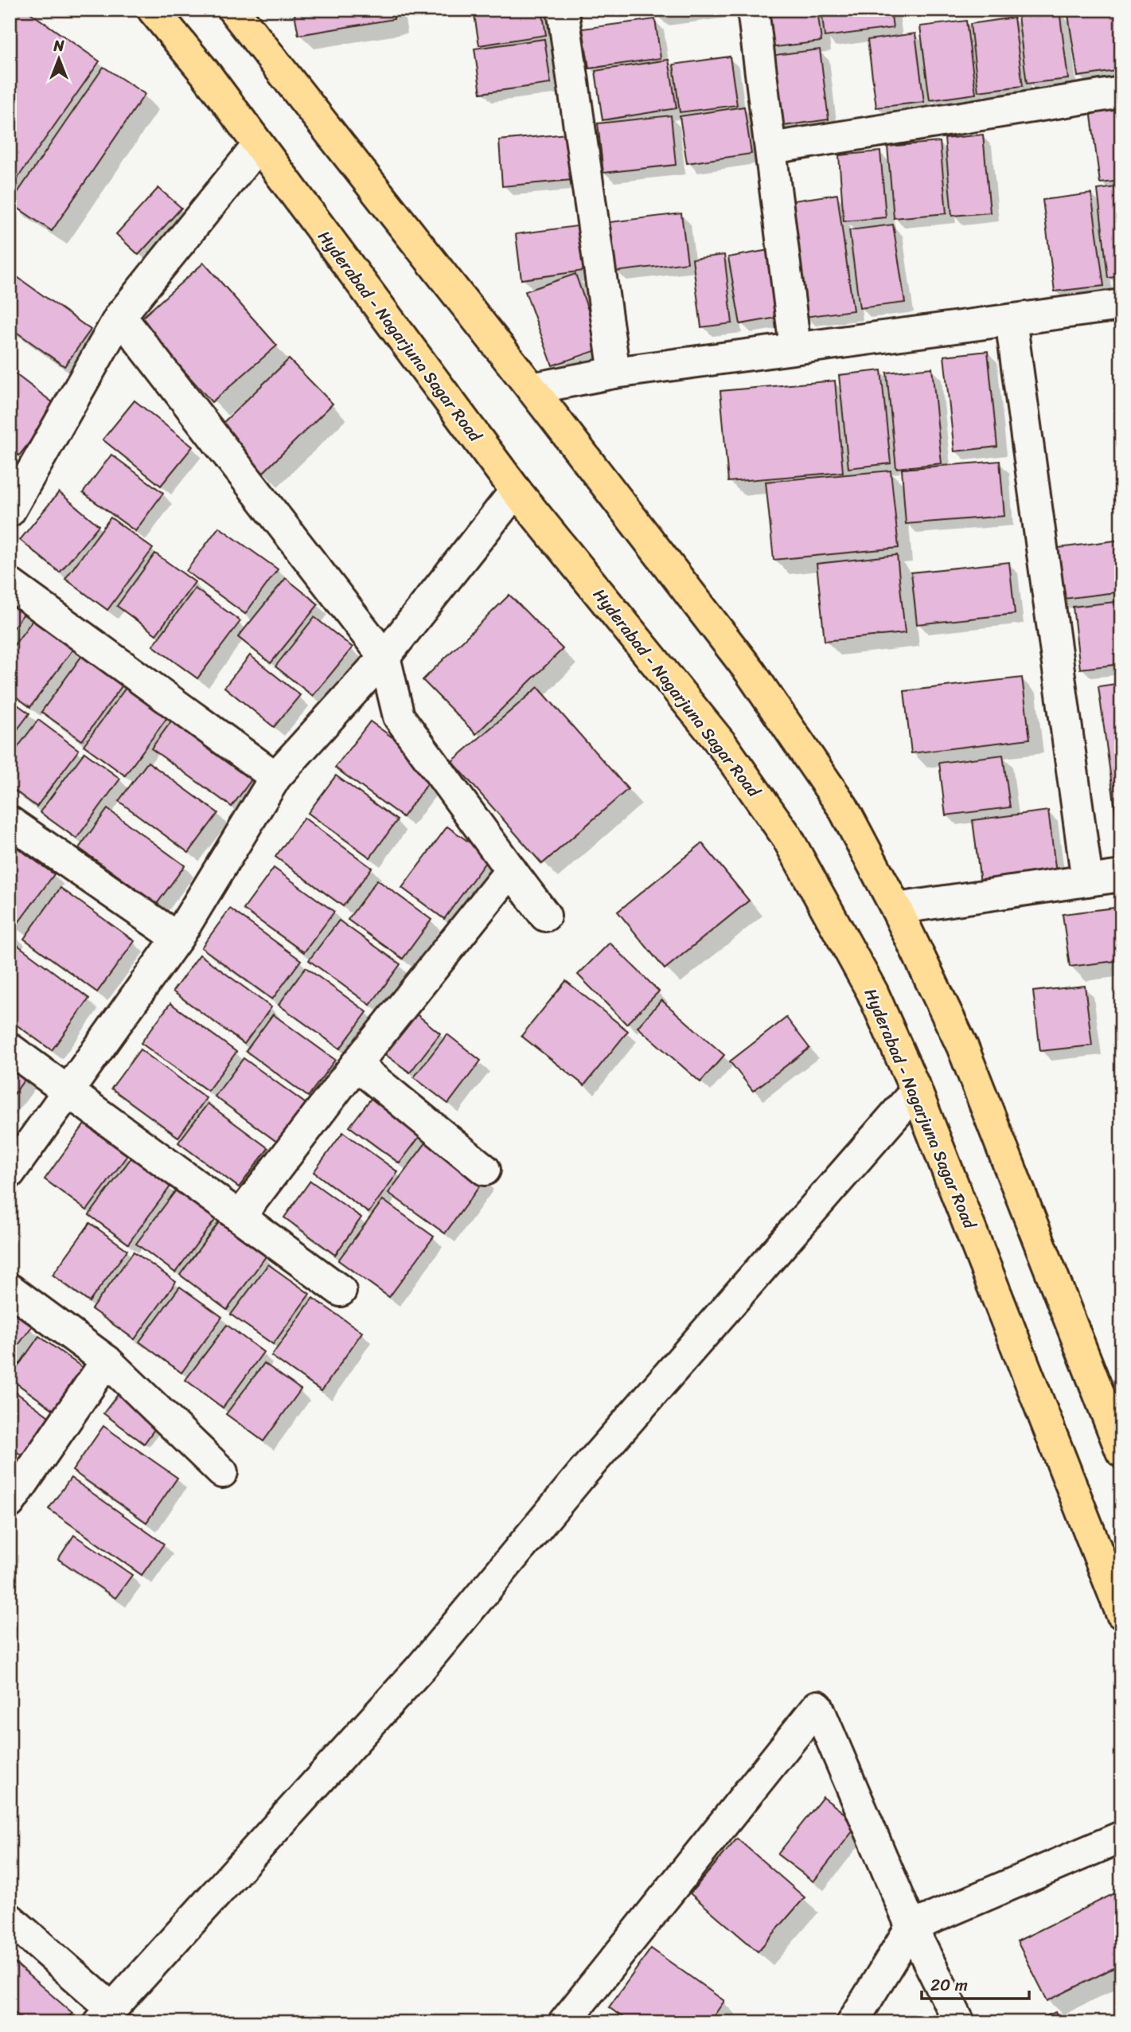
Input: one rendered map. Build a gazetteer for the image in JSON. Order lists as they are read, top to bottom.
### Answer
{
  "streets": {
    "main road": ["Hyderabad - Nagarjuna Sagar Road"]
  },
  "scale_bar": "20 m",
  "north": "top"
}
